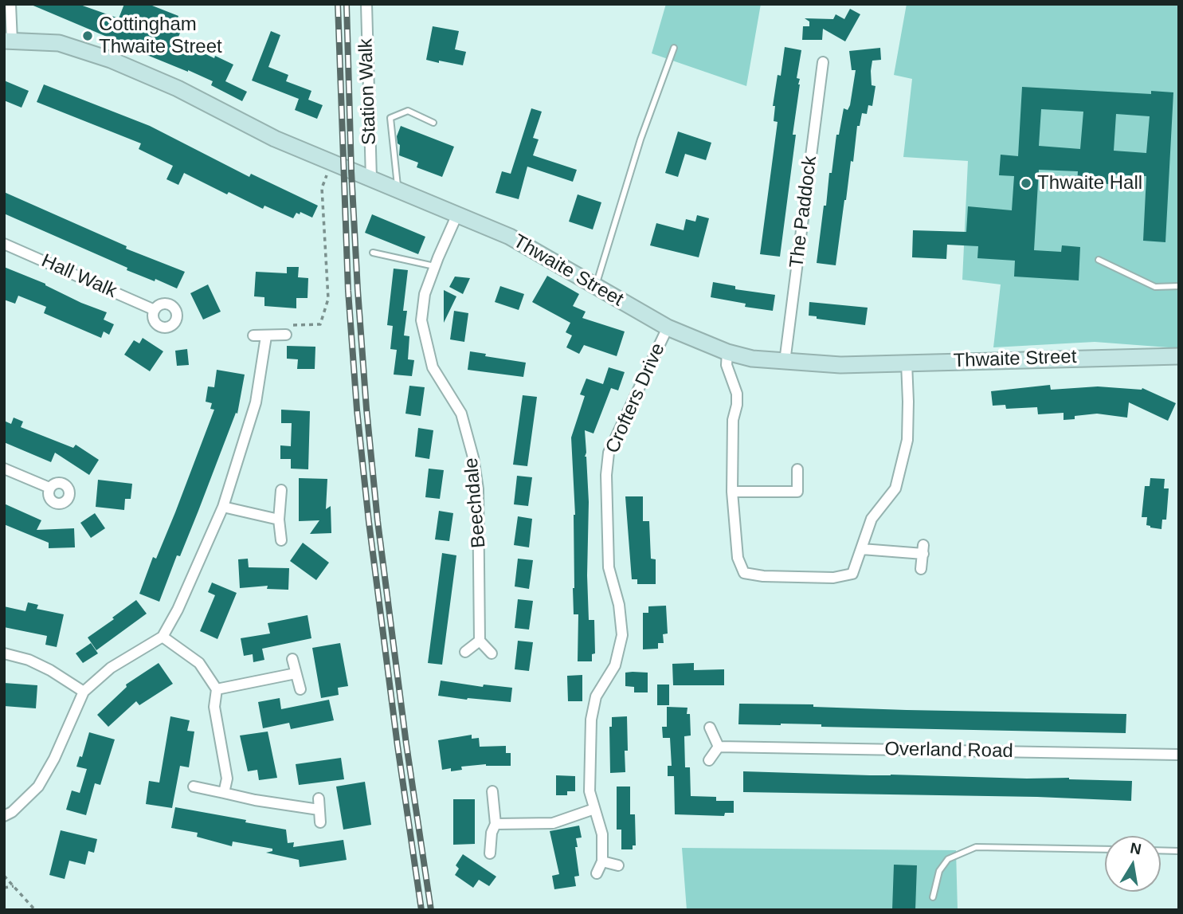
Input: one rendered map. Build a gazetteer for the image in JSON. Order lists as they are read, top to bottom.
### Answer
{
  "streets": {
    "main road": ["Thwaite Street"],
    "street": [
      "Station Walk",
      "The Paddock",
      "Hall Walk",
      "Crofters Drive",
      "Beechdale",
      "Overland Road"
    ]
  },
  "crossings": [
    ["Station Walk", "Thwaite Street"],
    ["The Paddock", "Thwaite Street"],
    ["Thwaite Street", "Crofters Drive"],
    ["Thwaite Street", "Beechdale"]
  ],
  "places": ["Cottingham Thwaite Street", "Thwaite Hall"],
  "north": "top"
}
